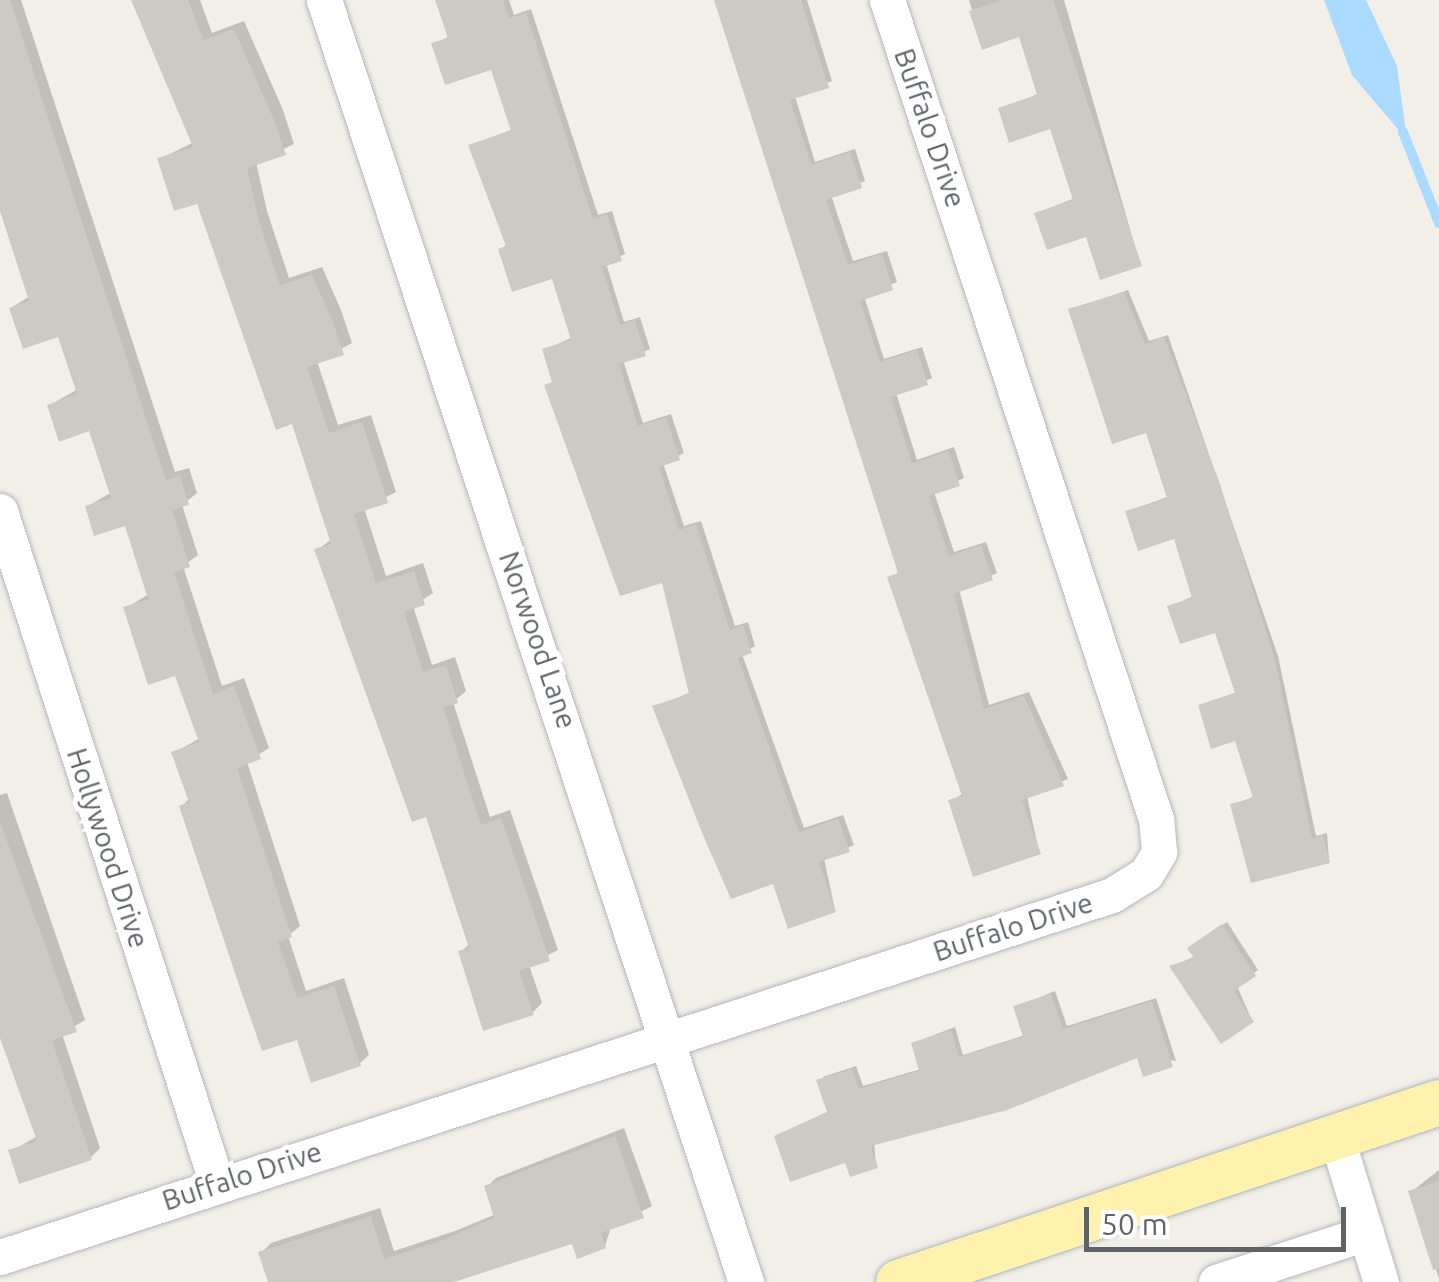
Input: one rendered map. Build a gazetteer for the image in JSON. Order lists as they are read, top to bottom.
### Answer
{
  "streets": {
    "street": ["Buffalo Drive", "Norwood Lane", "Hollywood Drive"]
  },
  "crossings": [
    ["Buffalo Drive", "Norwood Lane"],
    ["Buffalo Drive", "Hollywood Drive"]
  ],
  "scale_bar": "50 m"
}
